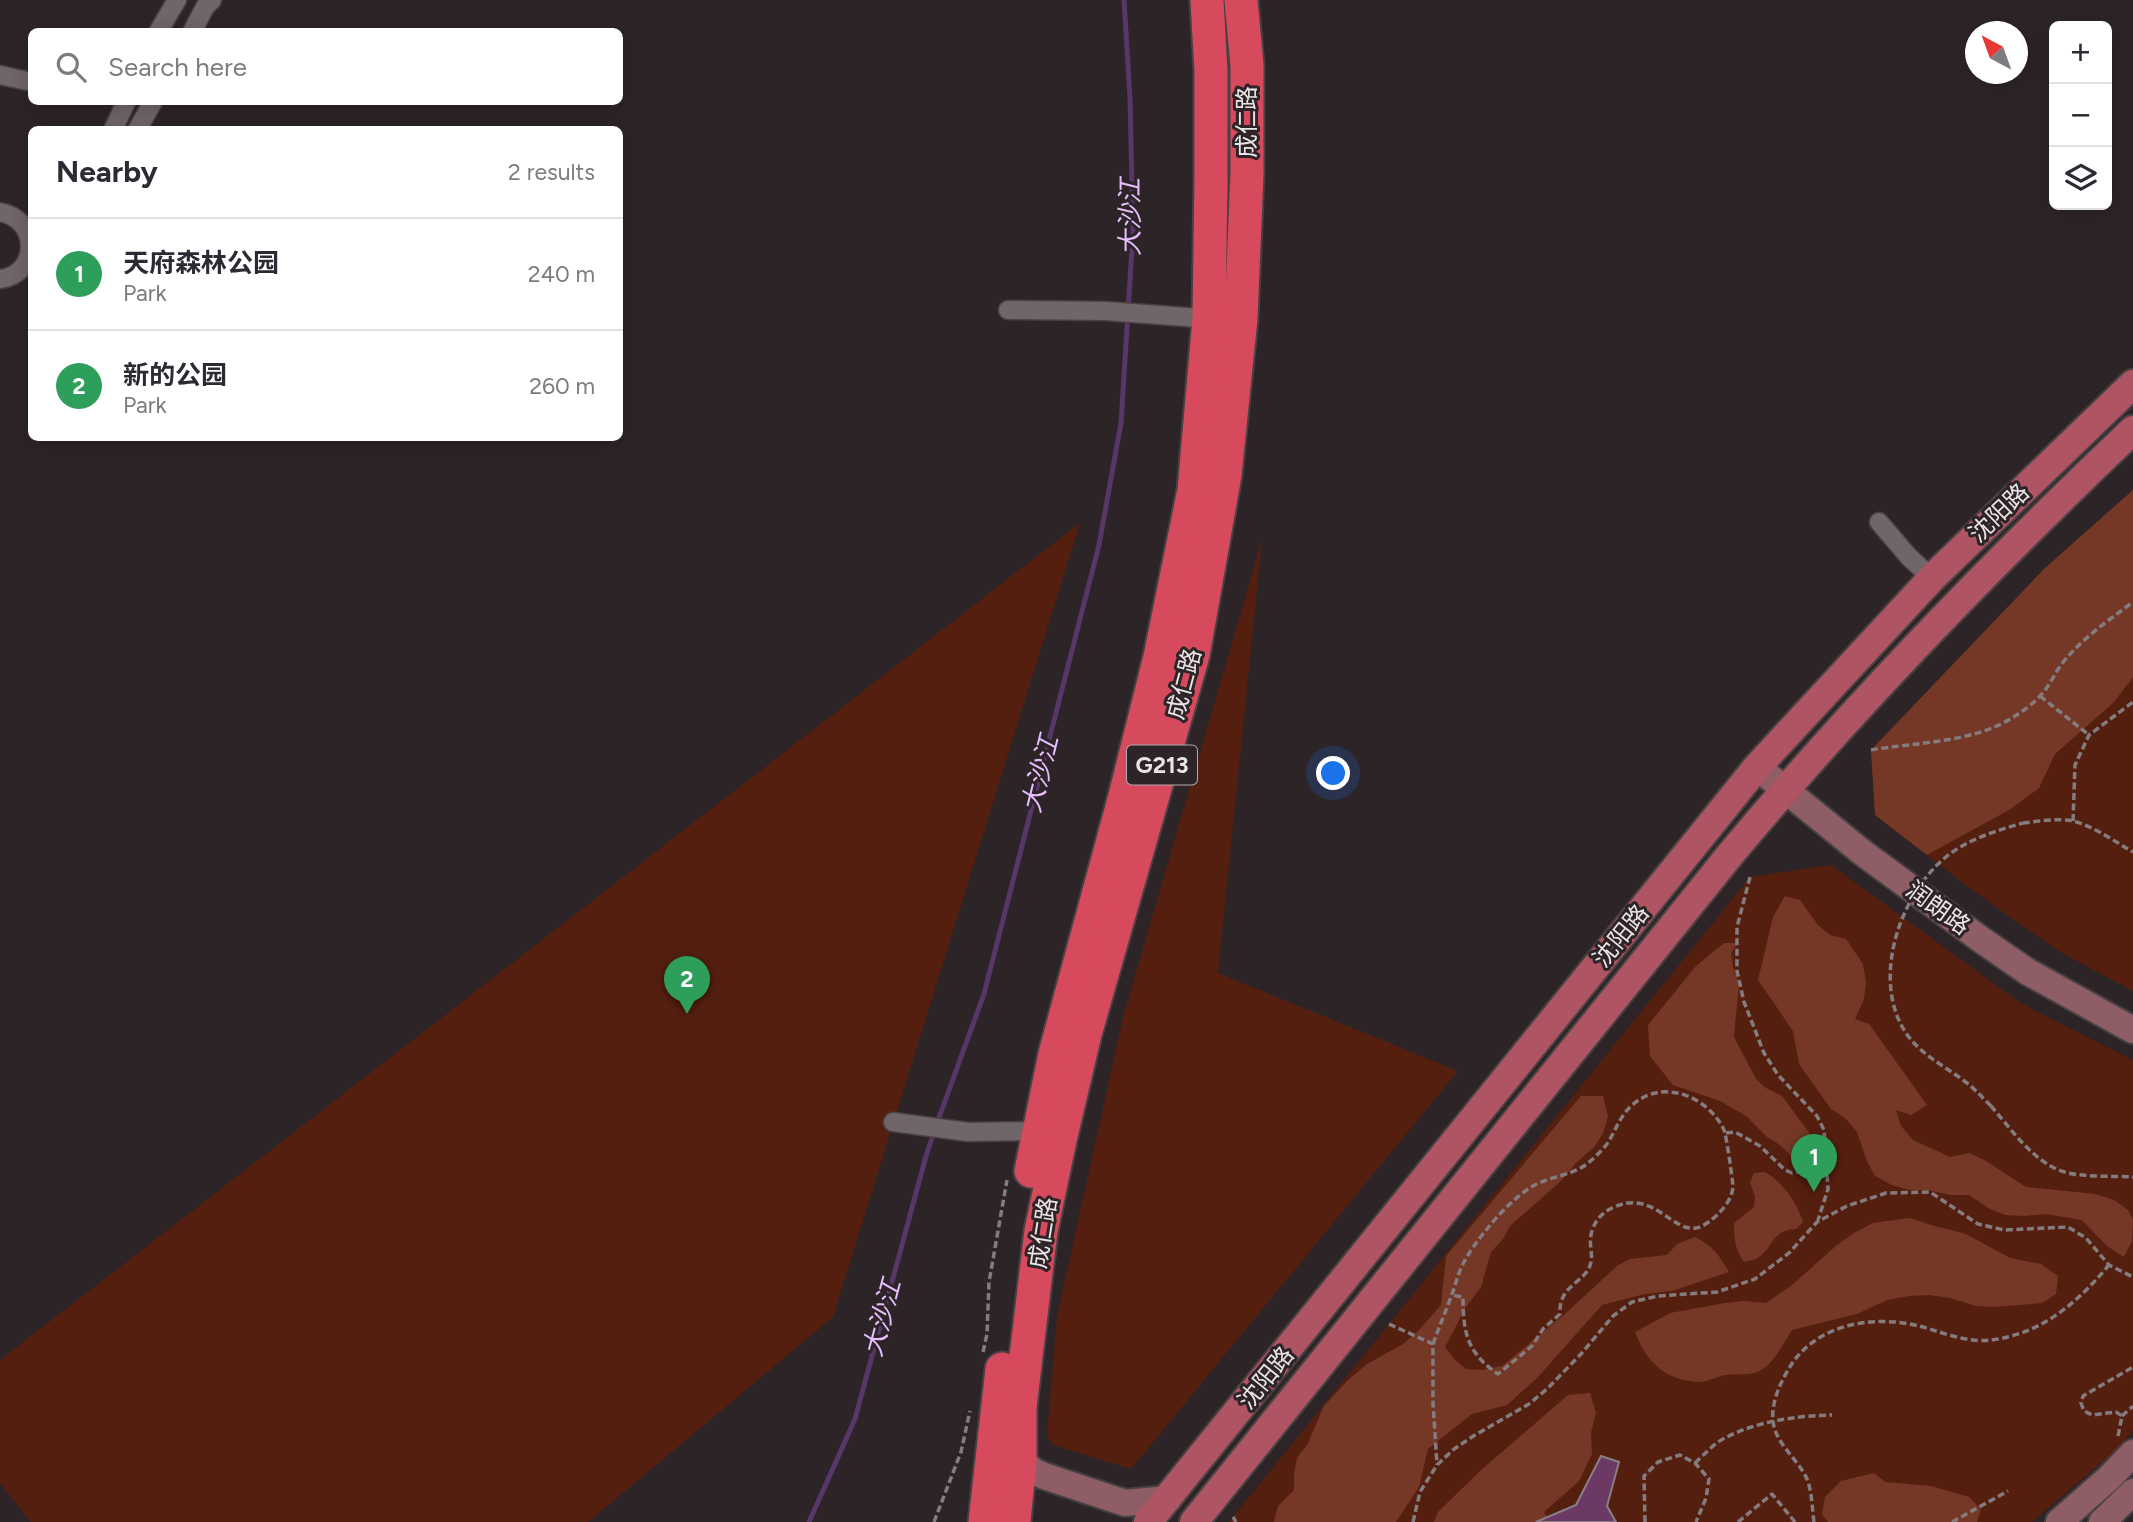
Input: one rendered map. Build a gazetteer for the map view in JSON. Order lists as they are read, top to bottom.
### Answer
{
  "streets": {
    "highway": ["成仁路", "G213"],
    "main road": ["沈阳路"],
    "street": ["润朗路"]
  },
  "crossings": [
    ["沈阳路", "润朗路"]
  ],
  "water": ["大沙江"],
  "north": "top left",
  "page": {
    "map_buttons": ["+", "−"],
    "search": "Search here",
    "heading": ["Nearby", "2 results"],
    "list": [
      {
        "mark": "1",
        "name": "天府森林公园",
        "note": "Park",
        "value": "240 m"
      },
      {
        "mark": "2",
        "name": "新的公园",
        "note": "Park",
        "value": "260 m"
      }
    ],
    "pins": ["2", "1"]
  }
}
